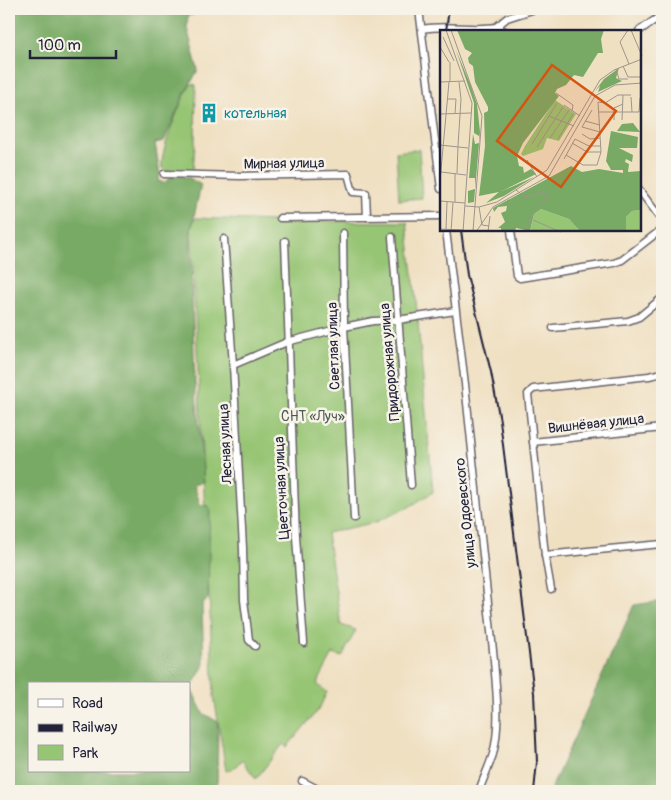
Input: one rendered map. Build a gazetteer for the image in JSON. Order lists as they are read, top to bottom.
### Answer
{
  "streets": {
    "street": [
      "Мирная улица",
      "Светлая улица",
      "Придорожная улица",
      "Вишнёвая улица",
      "Лесная улица",
      "Цветочная улица",
      "улица Одоевского"
    ]
  },
  "parks": ["СНТ «Луч»"],
  "places": {
    "building": ["котельная"]
  },
  "legend": ["Road", "Railway", "Park"],
  "scale_bar": "100 m"
}
